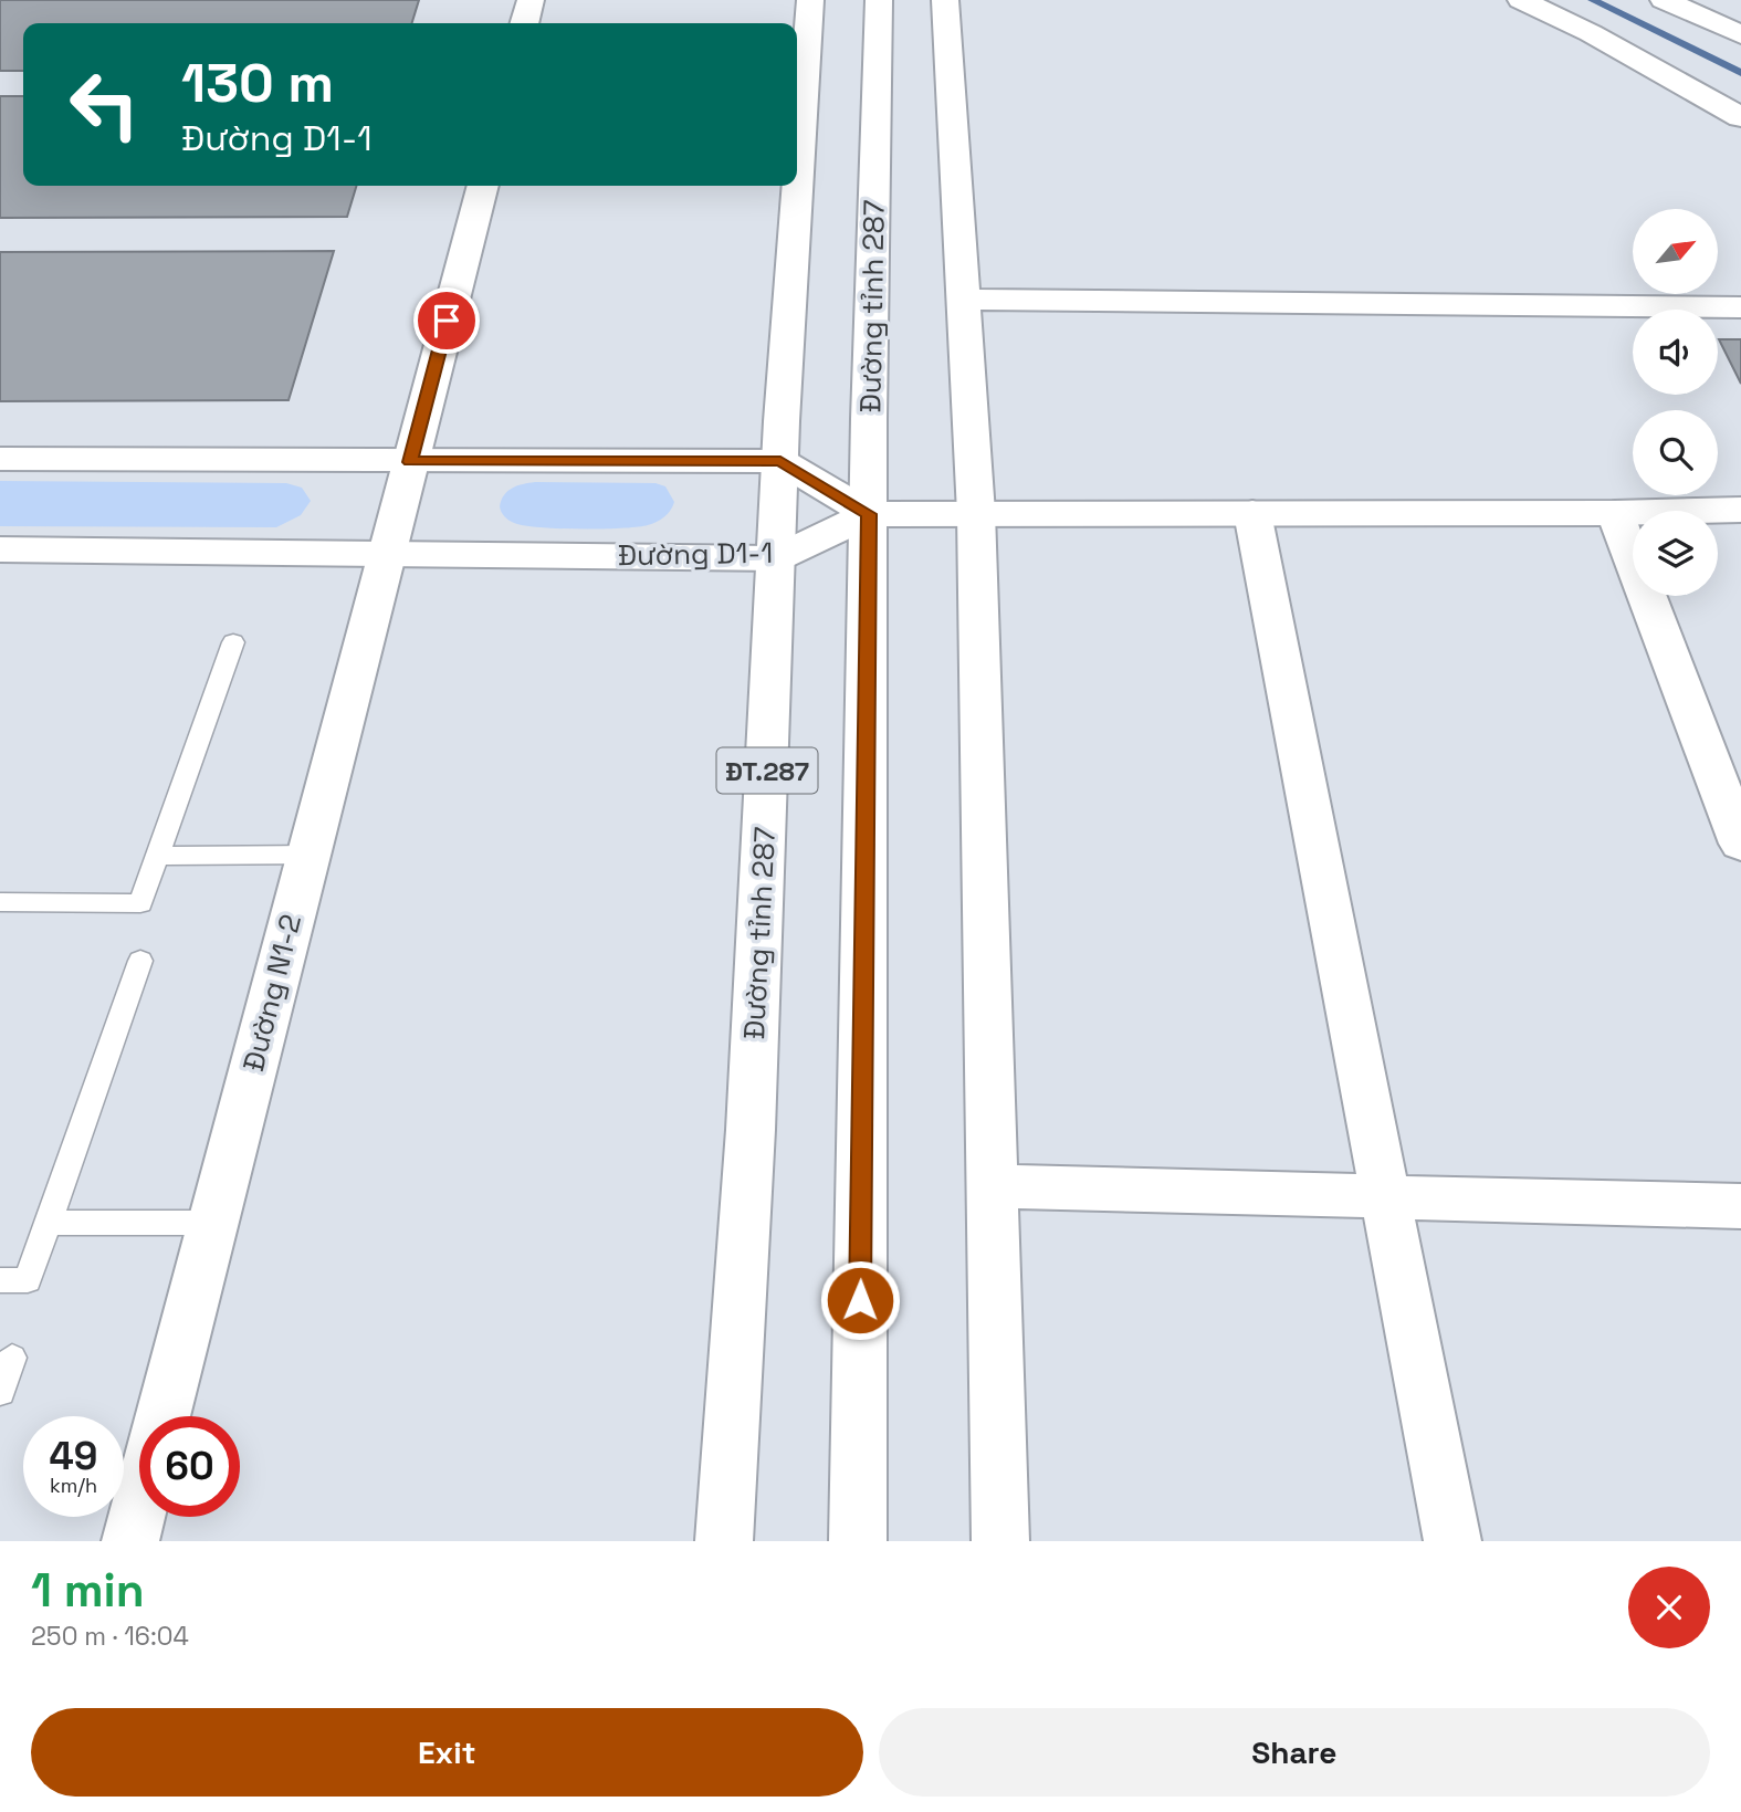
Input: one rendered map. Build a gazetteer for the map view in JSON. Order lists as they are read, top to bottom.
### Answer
{
  "streets": {
    "street": [
      "Đường tỉnh 287",
      "Đường D1-1",
      "ĐT.287",
      "Đường N1-2"
    ]
  },
  "crossings": [
    ["Đường tỉnh 287", "Đường D1-1"],
    ["Đường D1-1", "Đường N1-2"]
  ],
  "north": "top right",
  "page": {
    "turn": ["130 m", "Đường D1-1"],
    "speed": "49 km/h",
    "limit": "60",
    "heading": ["1 min", "250 m · 16:04"],
    "buttons": ["Exit", "Share"]
  }
}
